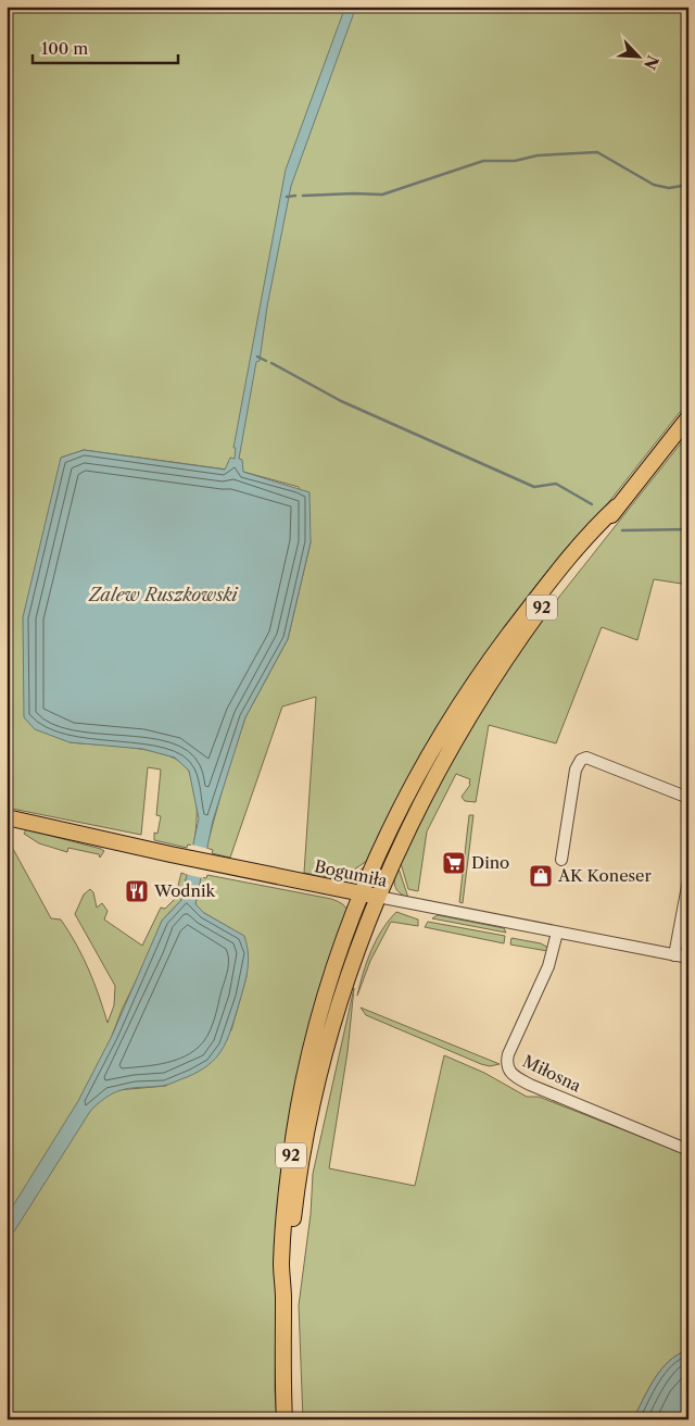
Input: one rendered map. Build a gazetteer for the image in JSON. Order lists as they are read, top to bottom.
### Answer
{
  "streets": {
    "main road": ["92", "Bogumiła"],
    "street": ["Miłosna"]
  },
  "crossings": [
    ["92", "Bogumiła"],
    ["Bogumiła", "Miłosna"]
  ],
  "water": ["Zalew Ruszkowski"],
  "places": {
    "supermarket": ["Dino"],
    "shop": ["AK Koneser"],
    "restaurant": ["Wodnik"]
  },
  "scale_bar": "100 m",
  "north": "bottom right"
}
